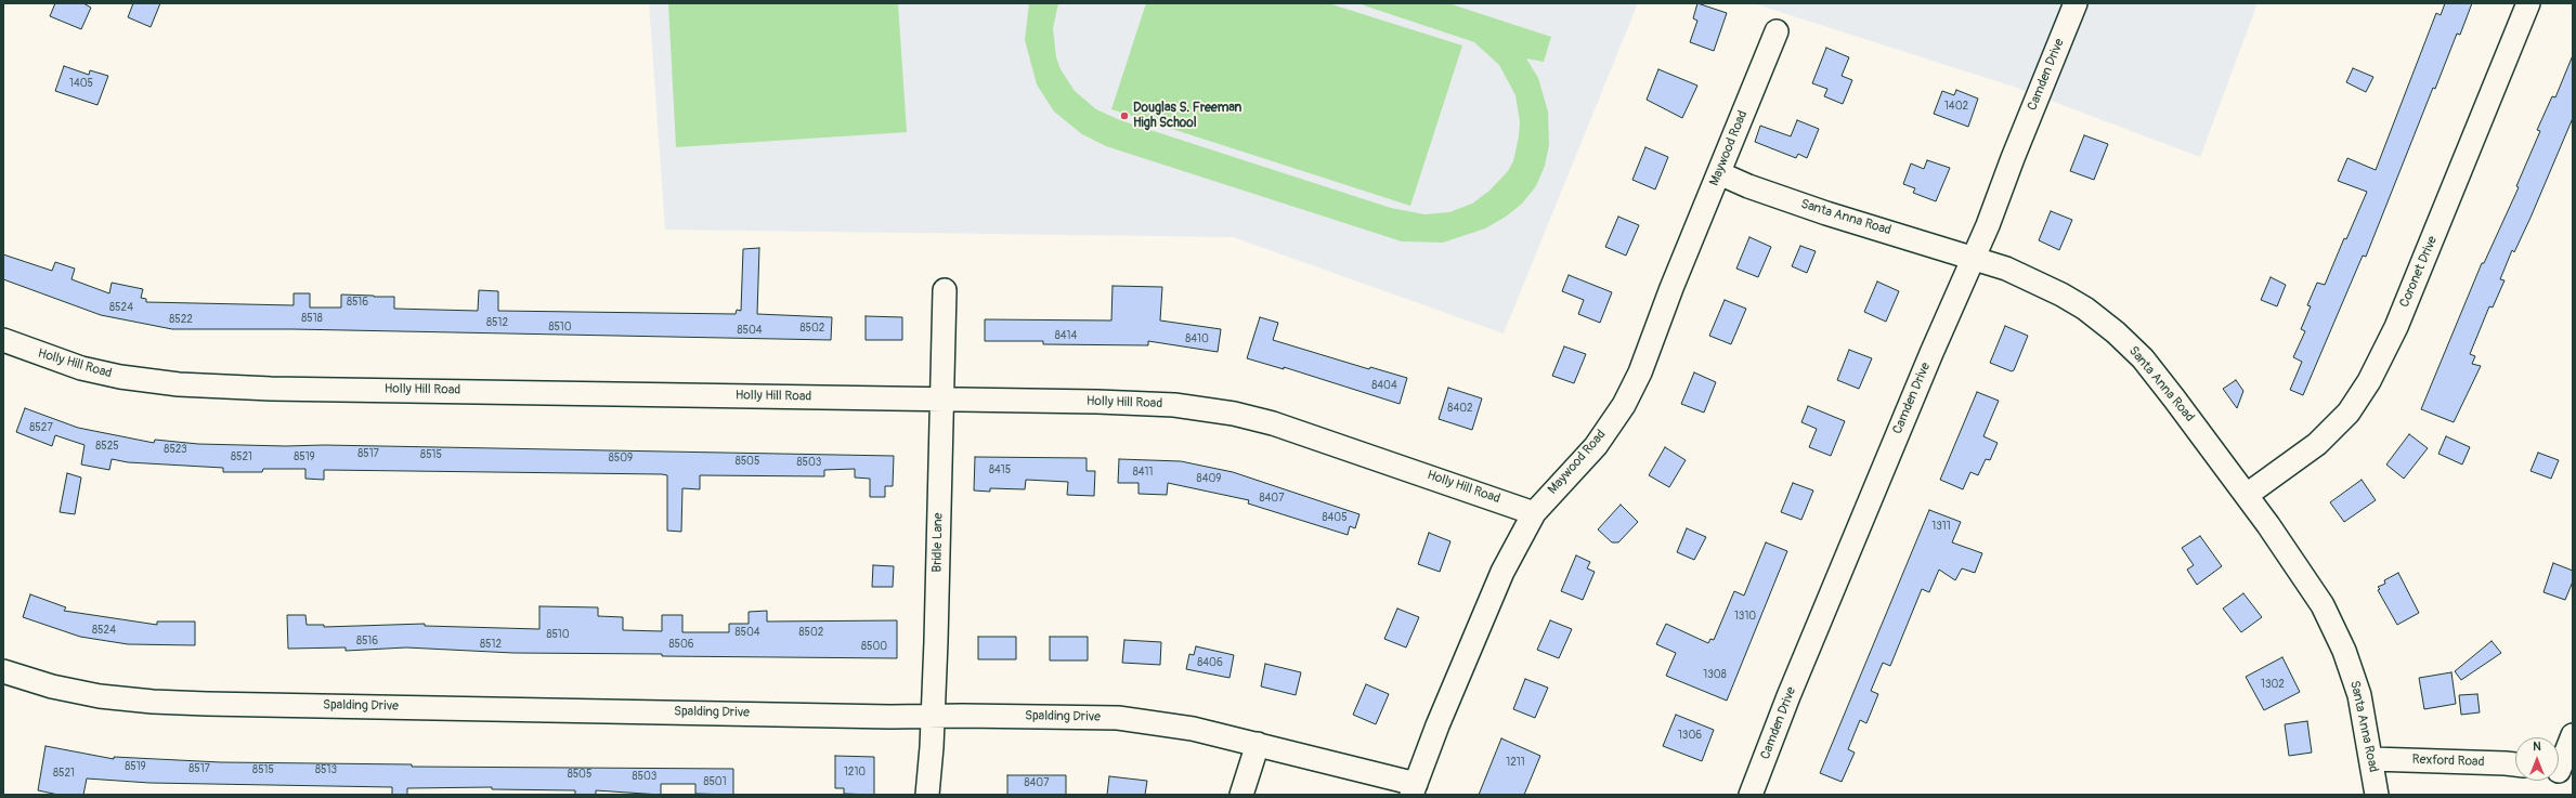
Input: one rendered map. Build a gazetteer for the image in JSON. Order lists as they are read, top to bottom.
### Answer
{
  "streets": {
    "street": [
      "Camden Drive",
      "Maywood Road",
      "Santa Anna Road",
      "Coronet Drive",
      "Holly Hill Road",
      "Bridle Lane",
      "Spalding Drive",
      "Rexford Road"
    ]
  },
  "crossings": [
    ["Camden Drive", "Santa Anna Road"],
    ["Maywood Road", "Santa Anna Road"],
    ["Maywood Road", "Holly Hill Road"],
    ["Maywood Road", "Spalding Drive"],
    ["Santa Anna Road", "Coronet Drive"],
    ["Santa Anna Road", "Rexford Road"],
    ["Holly Hill Road", "Bridle Lane"],
    ["Bridle Lane", "Spalding Drive"]
  ],
  "places": ["Douglas S. Freeman High School"],
  "house_numbers": [
    "1405",
    "1402",
    "8516",
    "8524",
    "8518",
    "8522",
    "8512",
    "8510",
    "8502",
    "8504",
    "8414",
    "8410",
    "8404",
    "8402",
    "8527",
    "8525",
    "8523",
    "8517",
    "8515",
    "8521",
    "8519",
    "8509",
    "8505",
    "8503",
    "8415",
    "8411",
    "8409",
    "8407",
    "8405",
    "1311",
    "1310",
    "8524",
    "8504",
    "8502",
    "8510",
    "8516",
    "8512",
    "8506",
    "8500",
    "8406",
    "1308",
    "1302",
    "1306",
    "1211",
    "8519",
    "8517",
    "8515",
    "8513",
    "1210",
    "8521",
    "8505",
    "8503",
    "8501",
    "8407"
  ],
  "north": "top"
}
